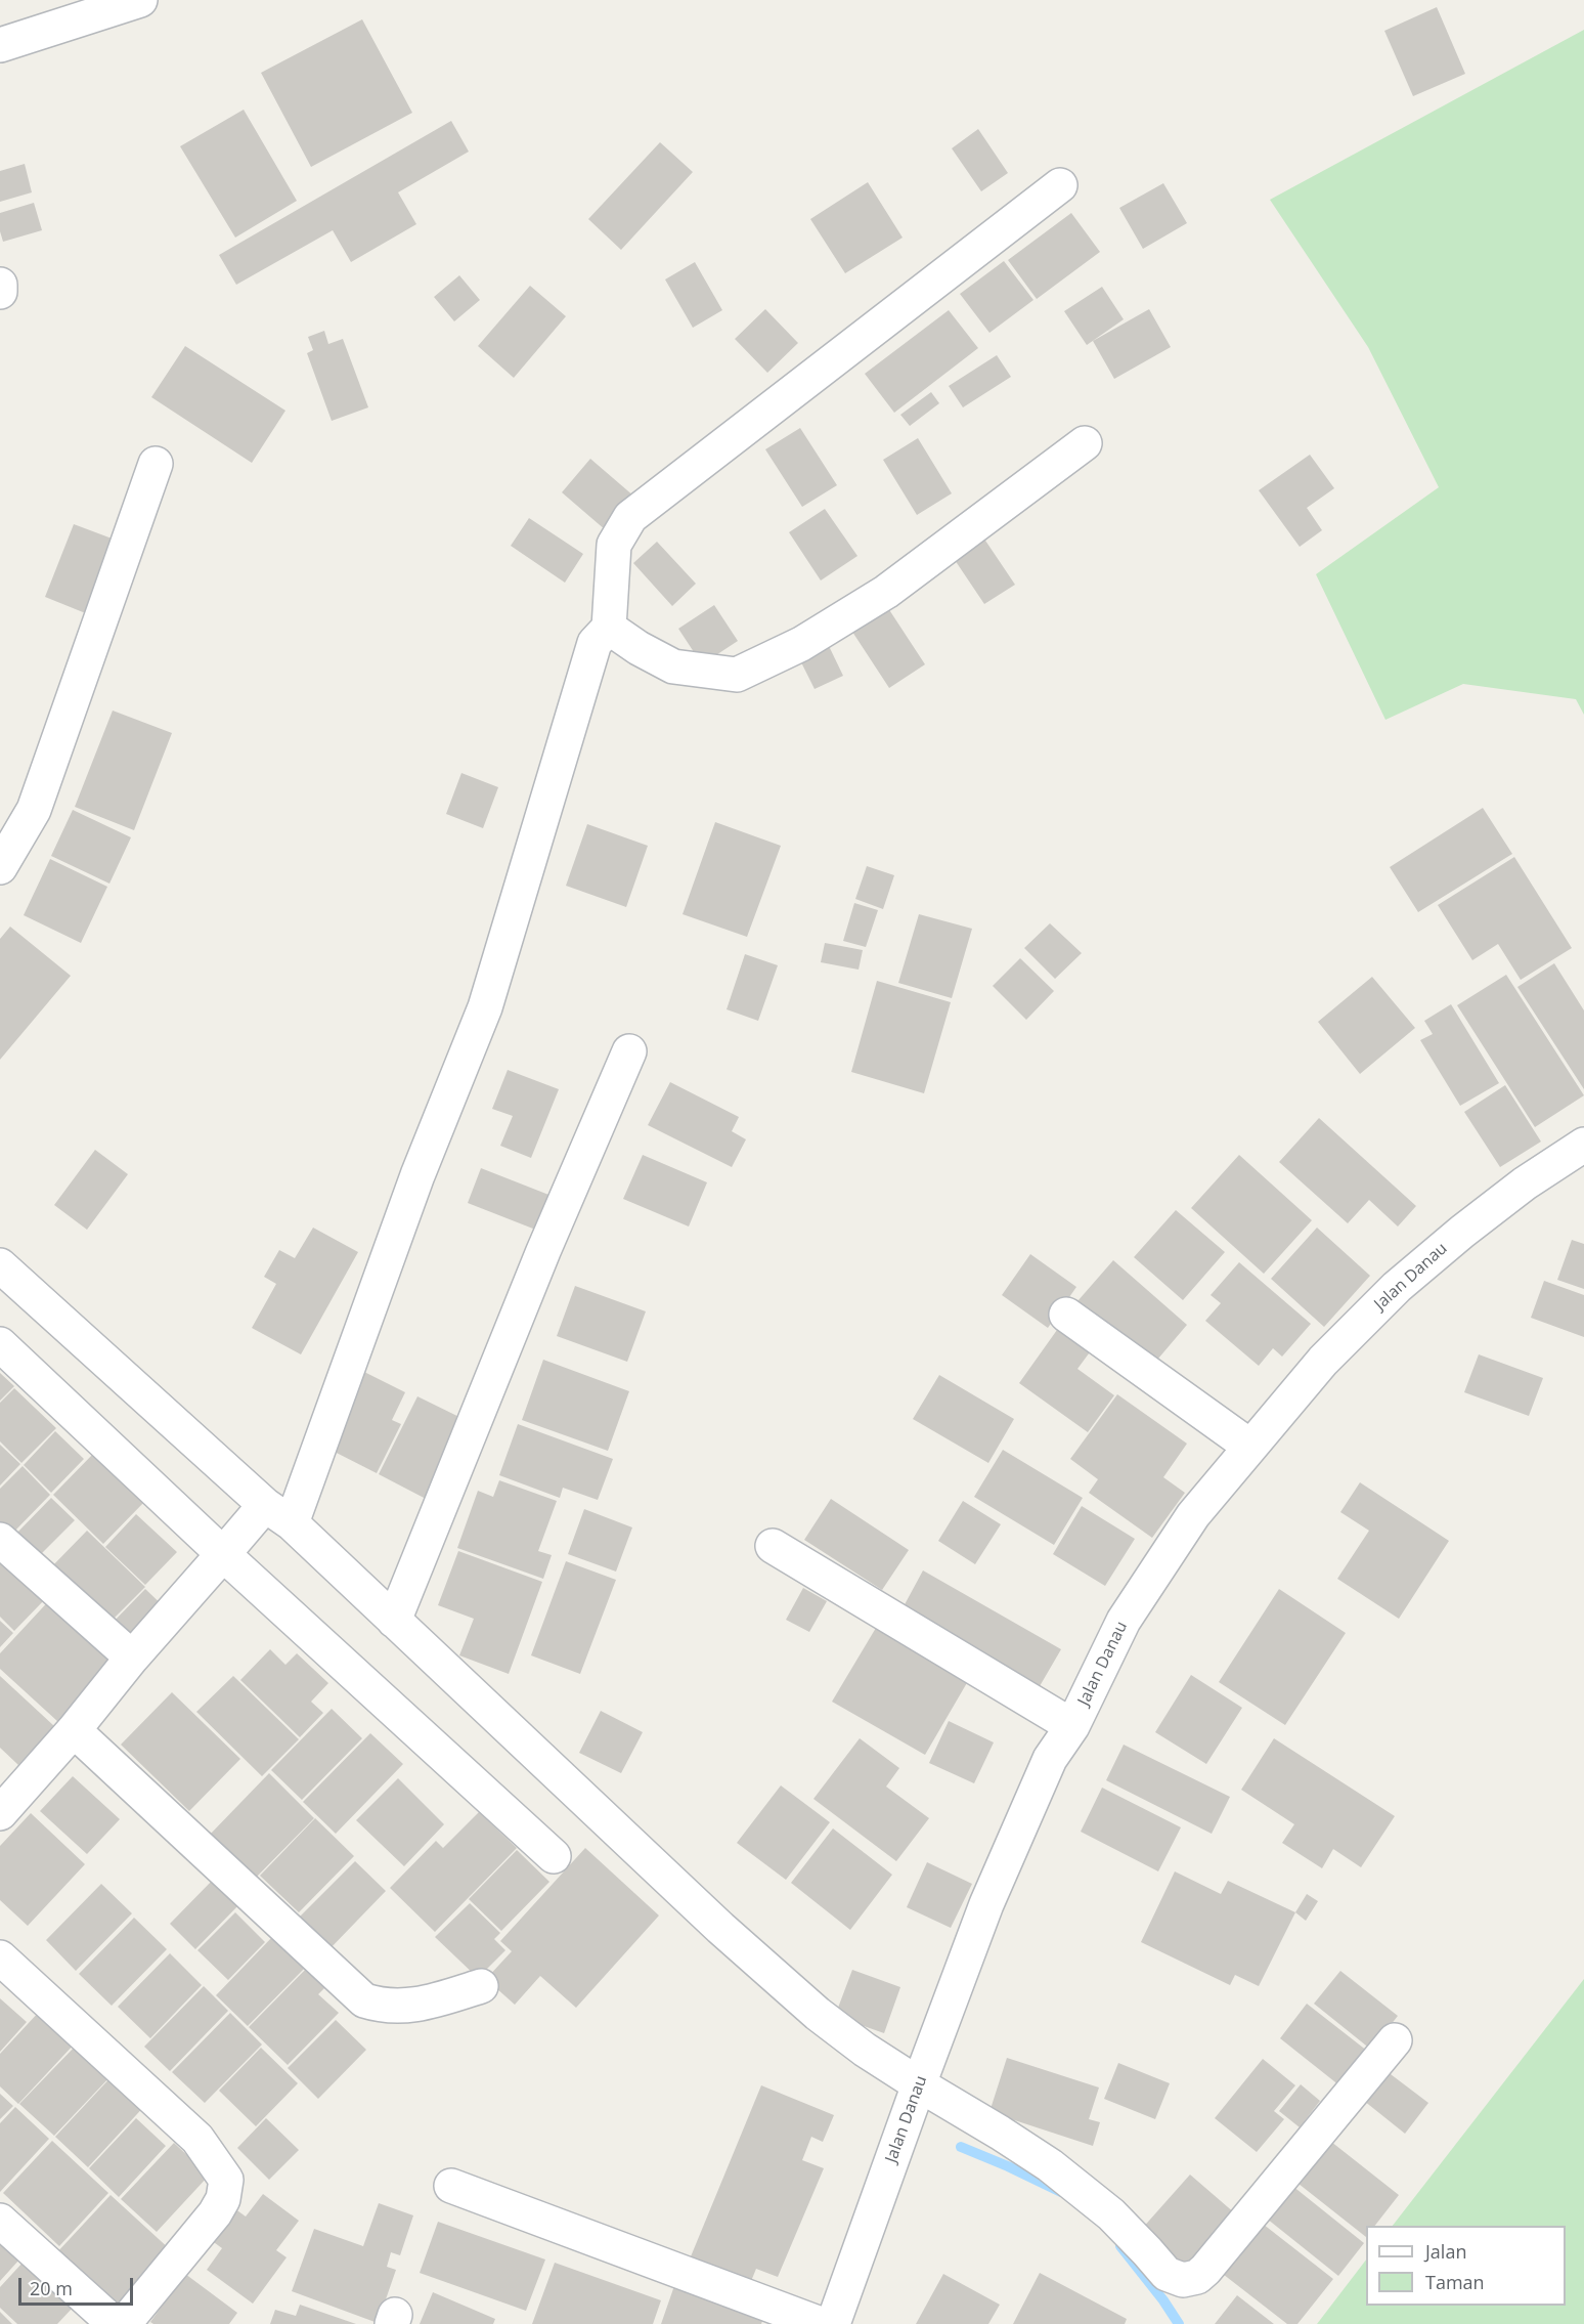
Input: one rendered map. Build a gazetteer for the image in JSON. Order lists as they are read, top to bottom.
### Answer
{
  "streets": {
    "street": ["Jalan Danau"]
  },
  "legend": ["Jalan", "Taman"],
  "scale_bar": "20 m"
}
